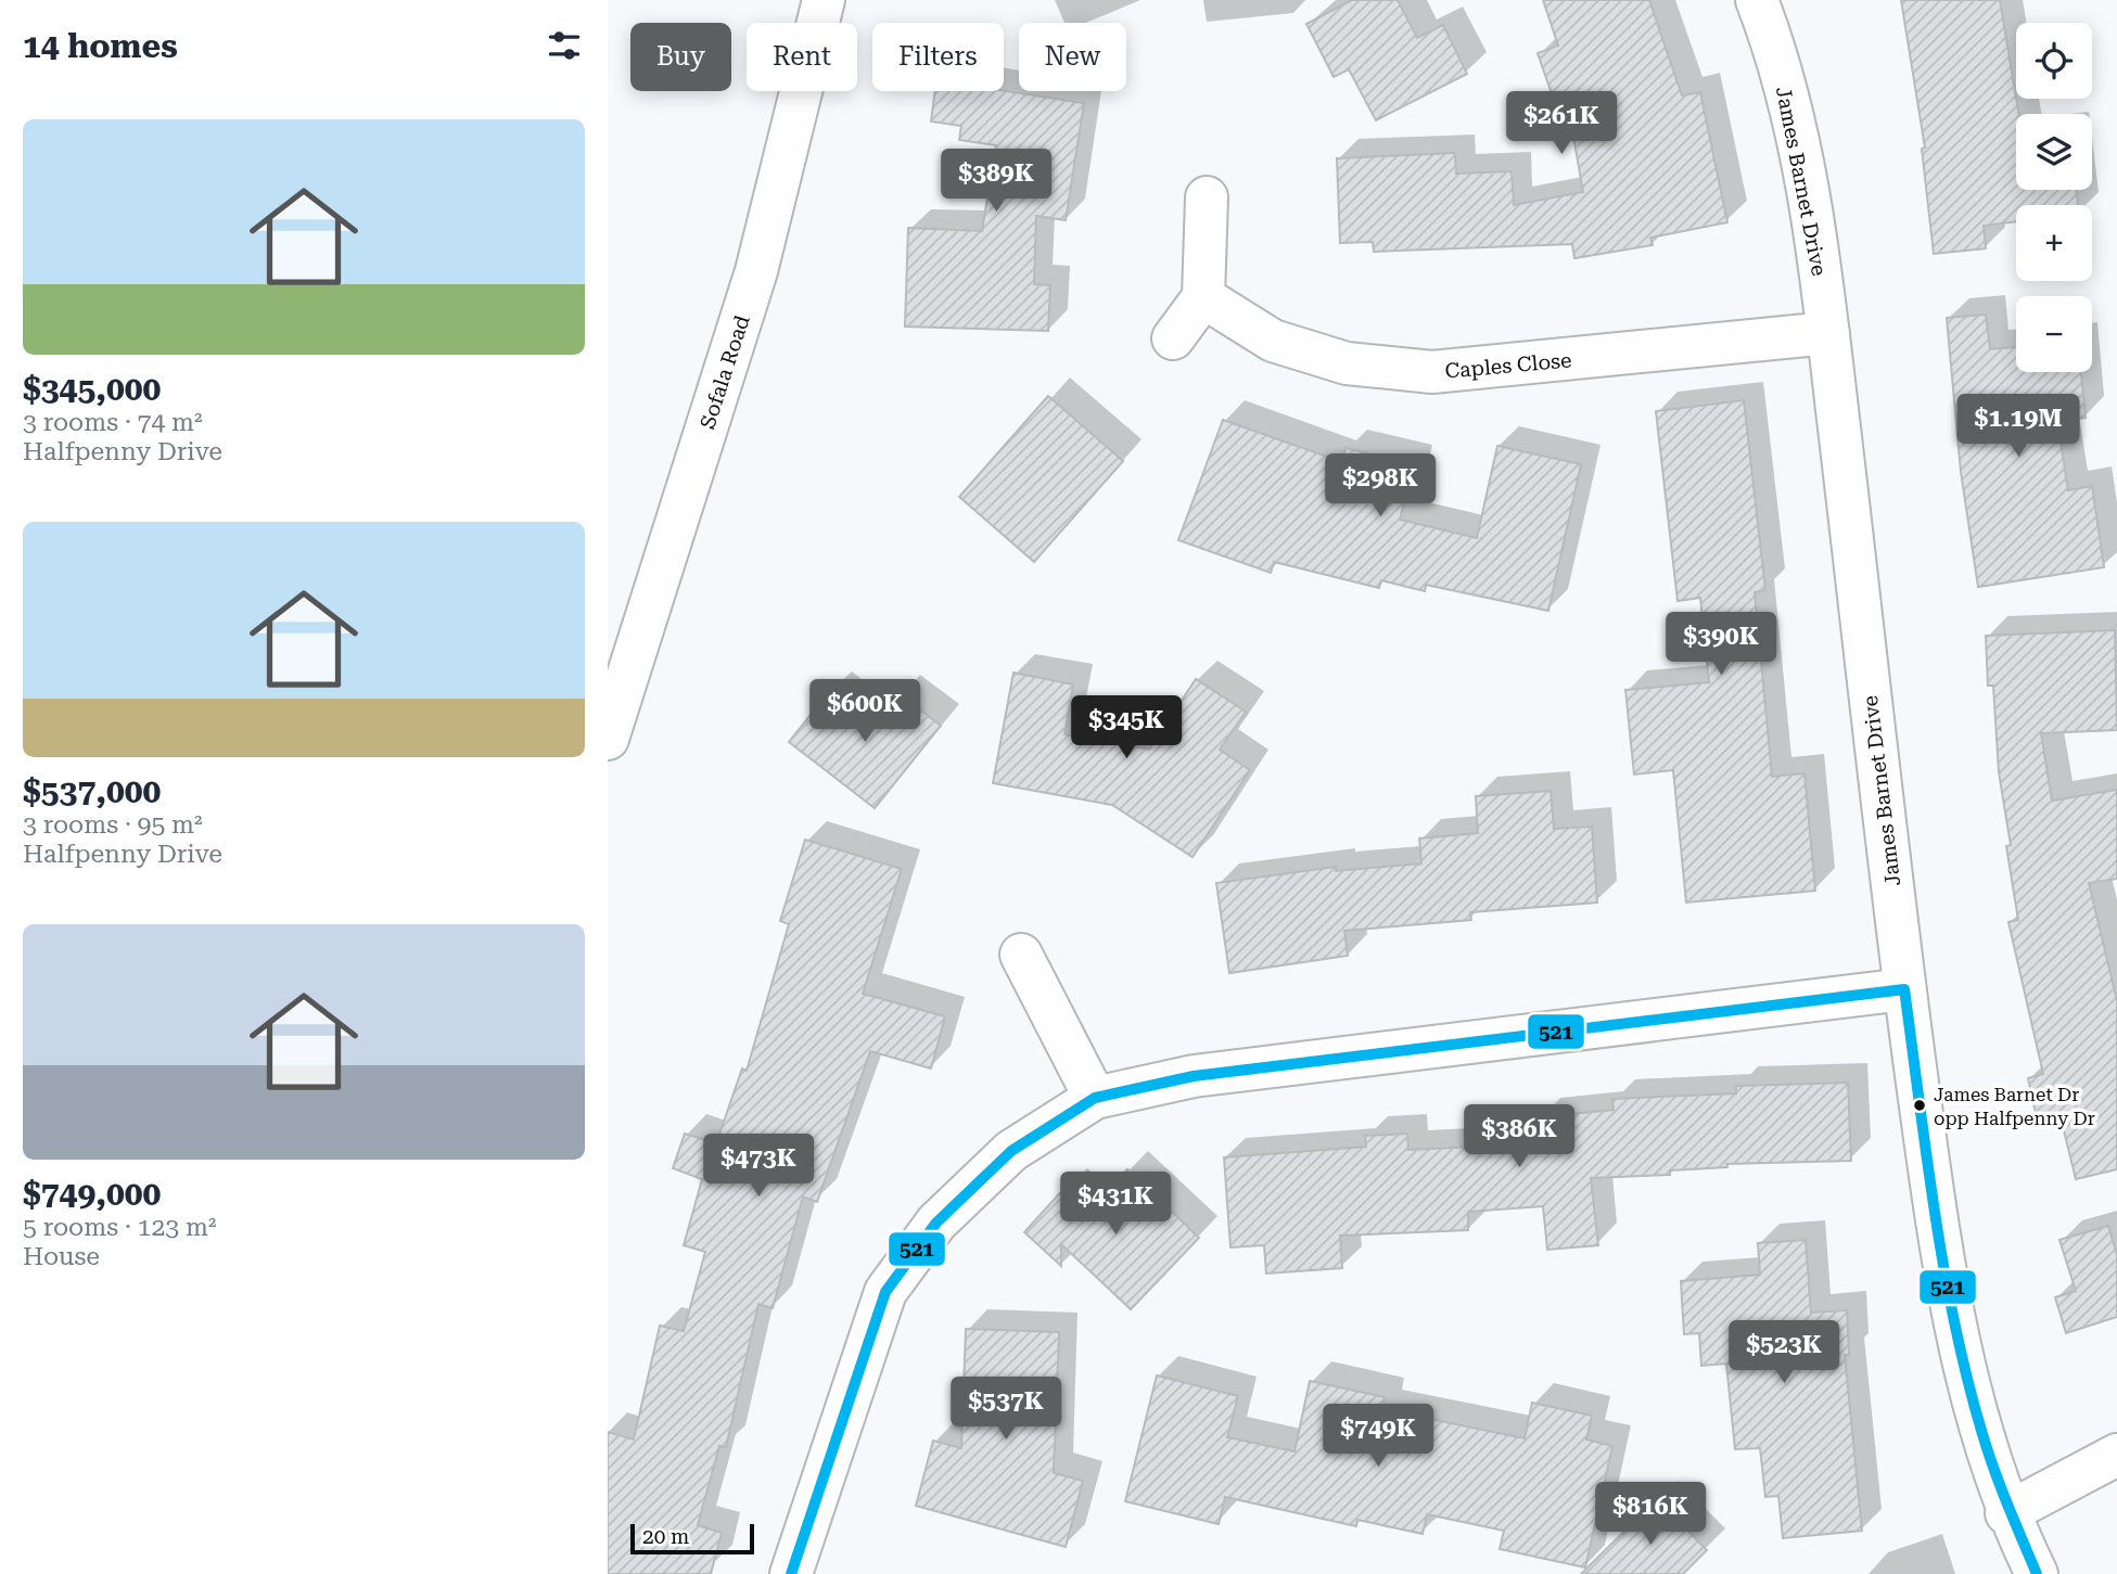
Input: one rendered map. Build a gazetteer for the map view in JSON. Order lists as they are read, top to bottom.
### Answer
{
  "streets": {
    "street": ["James Barnet Drive", "Caples Close", "Sofala Road"]
  },
  "crossings": [
    ["James Barnet Drive", "Caples Close"]
  ],
  "places": ["James Barnet Dr opp Halfpenny Dr"],
  "lines": ["transit line 521"],
  "scale_bar": "20 m",
  "page": {
    "heading": "14 homes",
    "map_buttons": ["+", "−"],
    "chip": [
      "Buy",
      "Rent",
      "Filters",
      "New"
    ],
    "list": [
      {
        "name": "$345,000",
        "note": "3 rooms · 74 m² · Halfpenny Drive"
      },
      {
        "name": "$537,000",
        "note": "3 rooms · 95 m² · Halfpenny Drive"
      },
      {
        "name": "$749,000",
        "note": "5 rooms · 123 m² · House"
      }
    ],
    "price": [
      "$261K",
      "$389K",
      "$1.19M",
      "$298K",
      "$390K",
      "$600K",
      "$345K",
      "$386K",
      "$473K",
      "$431K",
      "$523K",
      "$537K",
      "$749K",
      "$816K"
    ],
    "scale": "20 m"
  }
}
